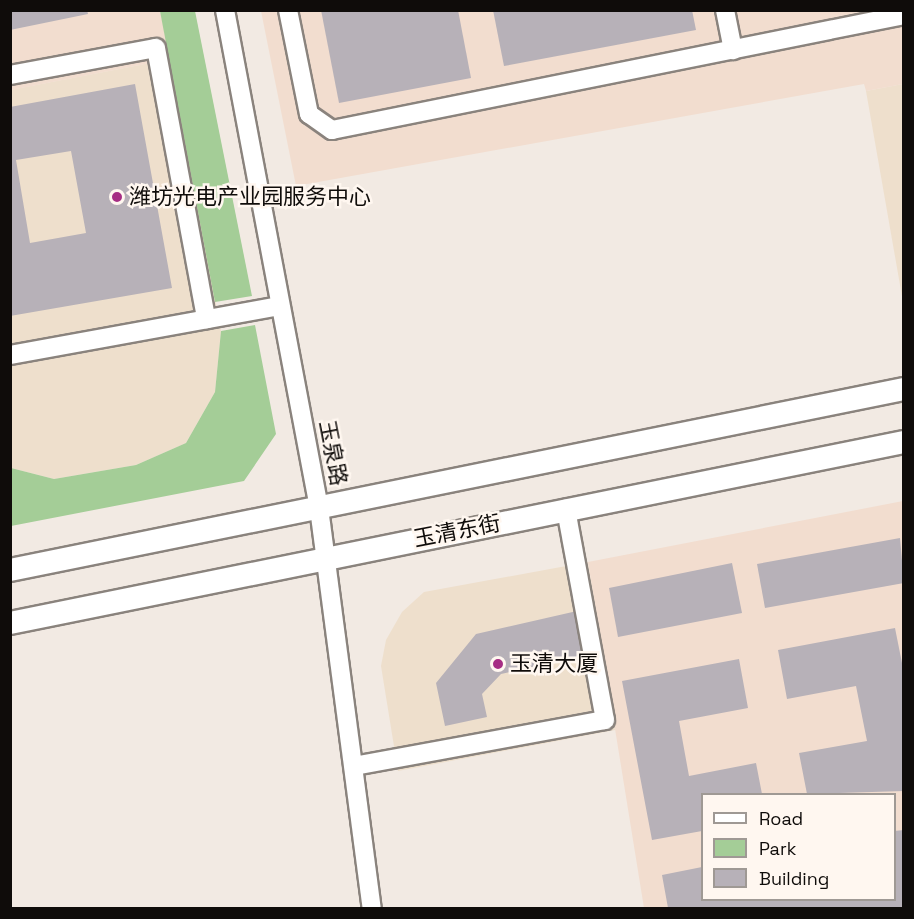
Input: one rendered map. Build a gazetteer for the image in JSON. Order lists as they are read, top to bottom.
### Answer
{
  "streets": {
    "main road": ["玉清东街"],
    "street": ["玉泉路"]
  },
  "crossings": [
    ["玉泉路", "玉清东街"]
  ],
  "places": ["潍坊光电产业园服务中心", "玉清大厦"],
  "legend": ["Road", "Park", "Building"]
}
